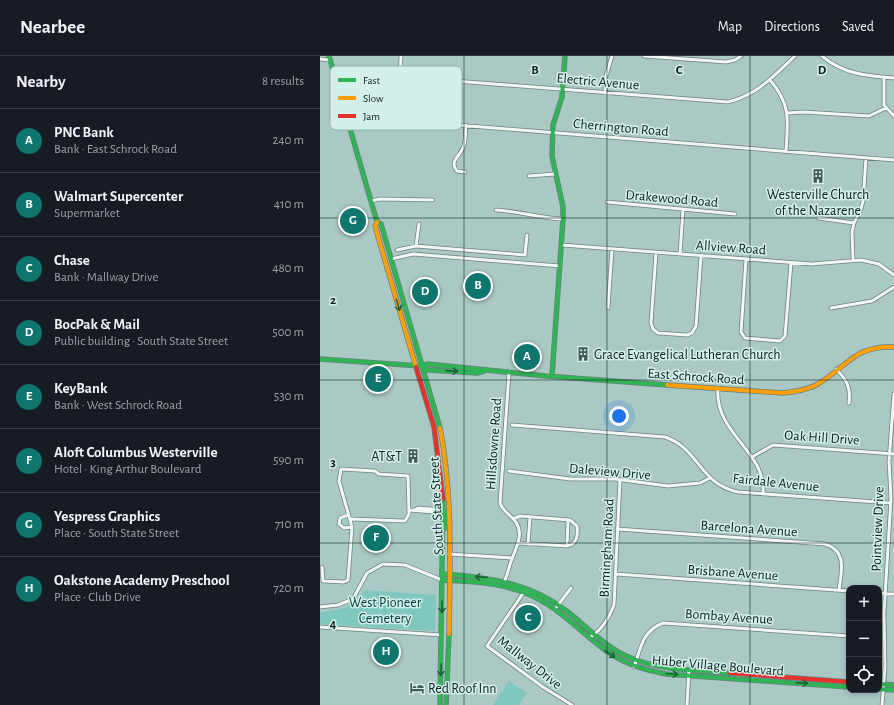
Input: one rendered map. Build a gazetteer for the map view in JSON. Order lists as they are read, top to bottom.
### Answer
{
  "streets": {
    "street": [
      "Electric Avenue",
      "Cherrington Road",
      "Drakewood Road",
      "Allview Road",
      "East Schrock Road",
      "Oak Hill Drive",
      "Hillsdowne Road",
      "Daleview Drive",
      "Fairdale Avenue",
      "South State Street",
      "Barcelona Avenue",
      "Pointview Drive",
      "Birmingham Road",
      "Brisbane Avenue",
      "Bombay Avenue",
      "Mallway Drive",
      "Huber Village Boulevard"
    ]
  },
  "crossings": [
    ["East Schrock Road", "Hillsdowne Road"],
    ["East Schrock Road", "South State Street"],
    ["Oak Hill Drive", "Pointview Drive"],
    ["Daleview Drive", "Fairdale Avenue"],
    ["Daleview Drive", "Birmingham Road"],
    ["Fairdale Avenue", "Pointview Drive"],
    ["South State Street", "Huber Village Boulevard"],
    ["Barcelona Avenue", "Birmingham Road"],
    ["Barcelona Avenue", "Brisbane Avenue"],
    ["Birmingham Road", "Brisbane Avenue"],
    ["Birmingham Road", "Huber Village Boulevard"],
    ["Bombay Avenue", "Huber Village Boulevard"],
    ["Mallway Drive", "Huber Village Boulevard"]
  ],
  "parks": ["West Pioneer Cemetery"],
  "places": {
    "building": ["Westerville Church of the Nazarene", "Grace Evangelical Lutheran Church", "AT&T"],
    "hotel": ["Red Roof Inn"]
  },
  "legend": ["Fast", "Slow", "Jam"],
  "page": {
    "header": "Nearbee",
    "nav": ["Map", "Directions", "Saved"],
    "heading": ["Nearby", "8 results"],
    "list": [
      {
        "mark": "A",
        "name": "PNC Bank",
        "note": "Bank · East Schrock Road",
        "value": "240 m"
      },
      {
        "mark": "B",
        "name": "Walmart Supercenter",
        "note": "Supermarket",
        "value": "410 m"
      },
      {
        "mark": "C",
        "name": "Chase",
        "note": "Bank · Mallway Drive",
        "value": "480 m"
      },
      {
        "mark": "D",
        "name": "BocPak & Mail",
        "note": "Public building · South State Street",
        "value": "500 m"
      },
      {
        "mark": "E",
        "name": "KeyBank",
        "note": "Bank · West Schrock Road",
        "value": "530 m"
      },
      {
        "mark": "F",
        "name": "Aloft Columbus Westerville",
        "note": "Hotel · King Arthur Boulevard",
        "value": "590 m"
      },
      {
        "mark": "G",
        "name": "Yespress Graphics",
        "note": "Place · South State Street",
        "value": "710 m"
      },
      {
        "mark": "H",
        "name": "Oakstone Academy Preschool",
        "note": "Place · Club Drive",
        "value": "720 m"
      }
    ],
    "pins": [
      "G",
      "B",
      "D",
      "A",
      "E",
      "F",
      "C",
      "H"
    ],
    "map_buttons": ["+", "−"]
  },
  "grid": {
    "columns": ["B", "C", "D"],
    "rows": ["2", "3", "4"]
  }
}
